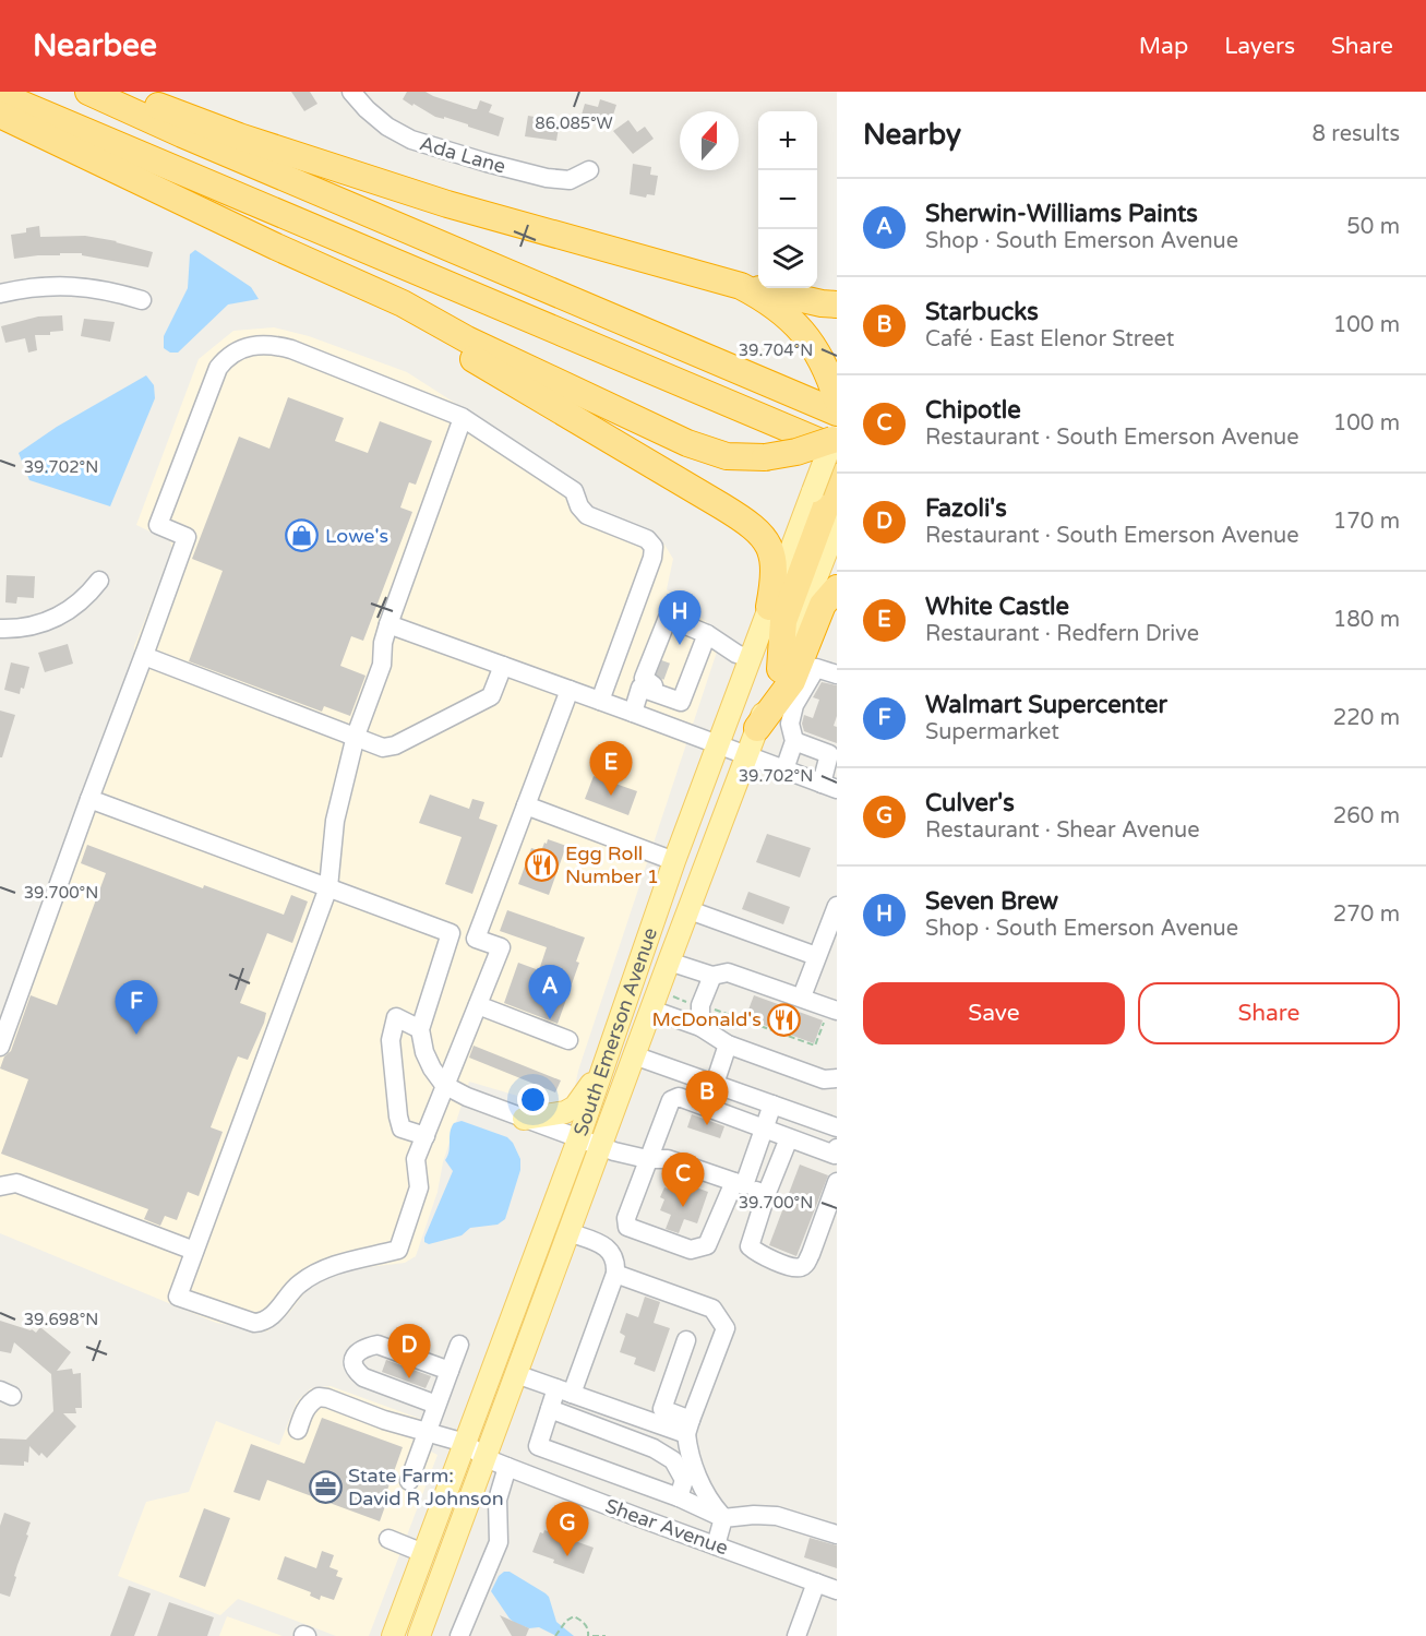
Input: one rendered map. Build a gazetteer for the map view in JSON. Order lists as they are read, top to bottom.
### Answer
{
  "streets": {
    "main road": ["South Emerson Avenue"],
    "street": ["Ada Lane", "Shear Avenue"]
  },
  "crossings": [
    ["South Emerson Avenue", "Shear Avenue"]
  ],
  "places": {
    "shop": ["Lowe's"],
    "restaurant": ["Egg Roll Number 1", "McDonald's"],
    "office": ["State Farm: David R Johnson"]
  },
  "north": "top",
  "page": {
    "header": "Nearbee",
    "nav": ["Map", "Layers", "Share"],
    "heading": ["Nearby", "8 results"],
    "map_buttons": ["+", "−"],
    "list": [
      {
        "mark": "A",
        "name": "Sherwin-Williams Paints",
        "note": "Shop · South Emerson Avenue",
        "value": "50 m"
      },
      {
        "mark": "B",
        "name": "Starbucks",
        "note": "Café · East Elenor Street",
        "value": "100 m"
      },
      {
        "mark": "C",
        "name": "Chipotle",
        "note": "Restaurant · South Emerson Avenue",
        "value": "100 m"
      },
      {
        "mark": "D",
        "name": "Fazoli's",
        "note": "Restaurant · South Emerson Avenue",
        "value": "170 m"
      },
      {
        "mark": "E",
        "name": "White Castle",
        "note": "Restaurant · Redfern Drive",
        "value": "180 m"
      },
      {
        "mark": "F",
        "name": "Walmart Supercenter",
        "note": "Supermarket",
        "value": "220 m"
      },
      {
        "mark": "G",
        "name": "Culver's",
        "note": "Restaurant · Shear Avenue",
        "value": "260 m"
      },
      {
        "mark": "H",
        "name": "Seven Brew",
        "note": "Shop · South Emerson Avenue",
        "value": "270 m"
      }
    ],
    "pins": [
      "H",
      "E",
      "A",
      "F",
      "B",
      "C",
      "D",
      "G"
    ],
    "buttons": ["Save", "Share"]
  },
  "coordinates": [
    "86.085°W",
    "39.704°N",
    "39.702°N",
    "39.700°N",
    "39.698°N"
  ]
}
